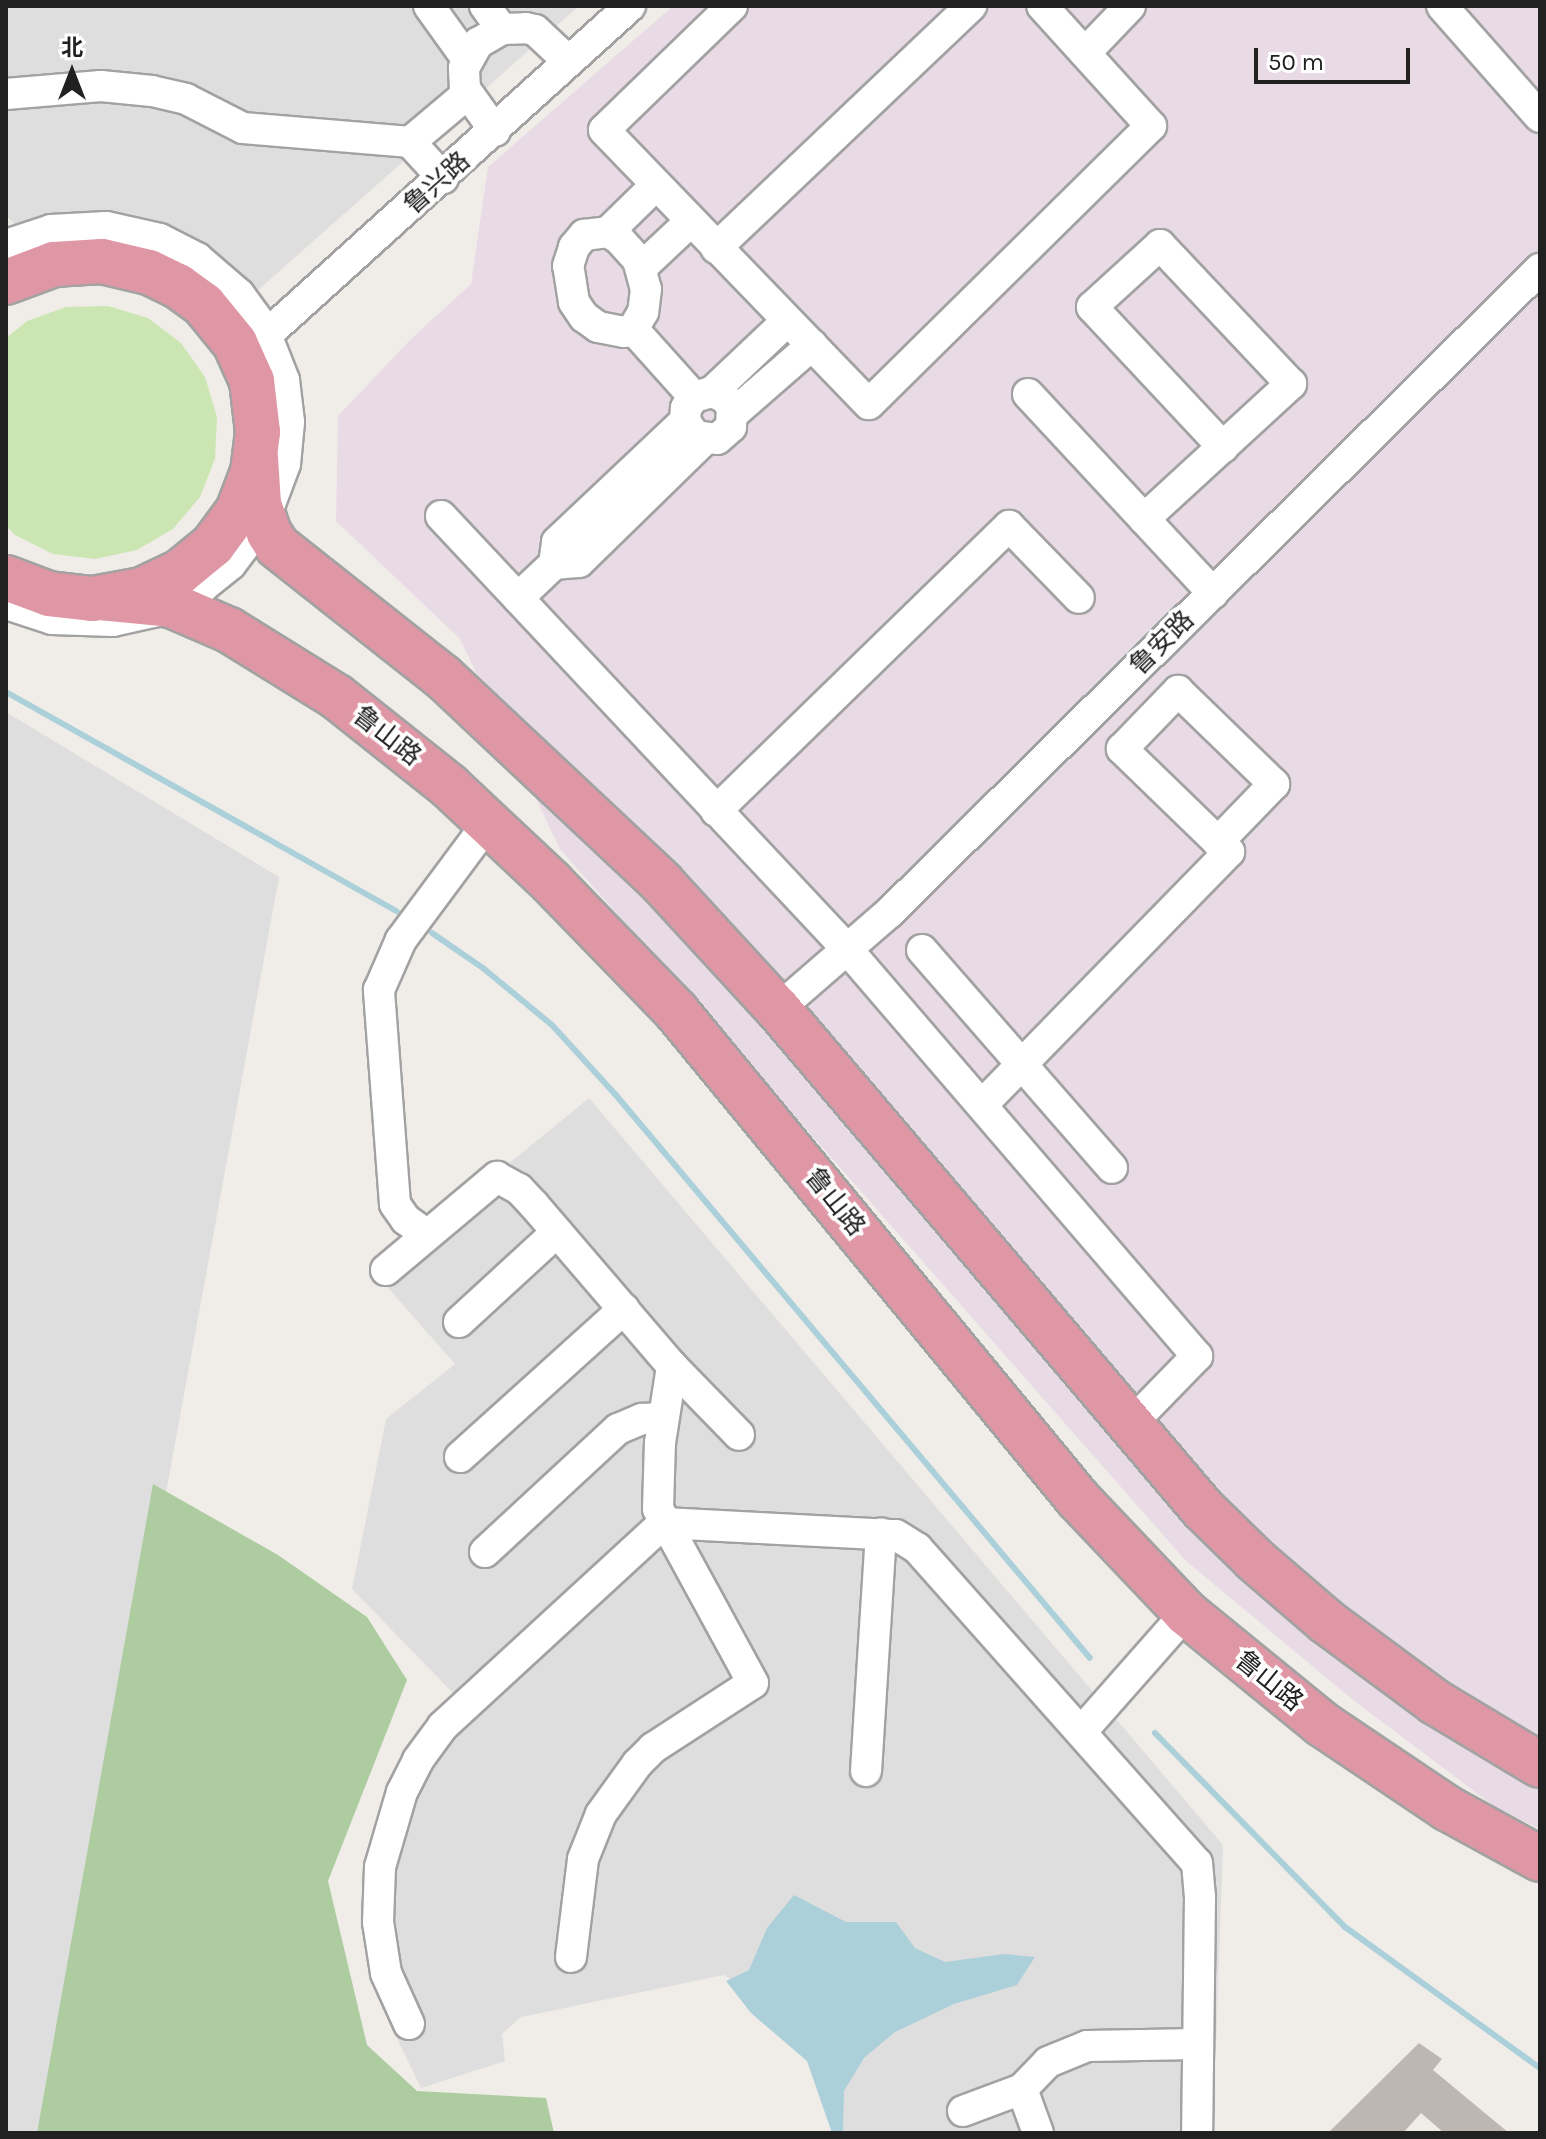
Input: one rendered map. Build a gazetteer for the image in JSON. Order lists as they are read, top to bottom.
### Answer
{
  "streets": {
    "highway": ["鲁山路"],
    "street": ["鲁兴路", "鲁安路"]
  },
  "scale_bar": "50 m",
  "north": "top"
}
